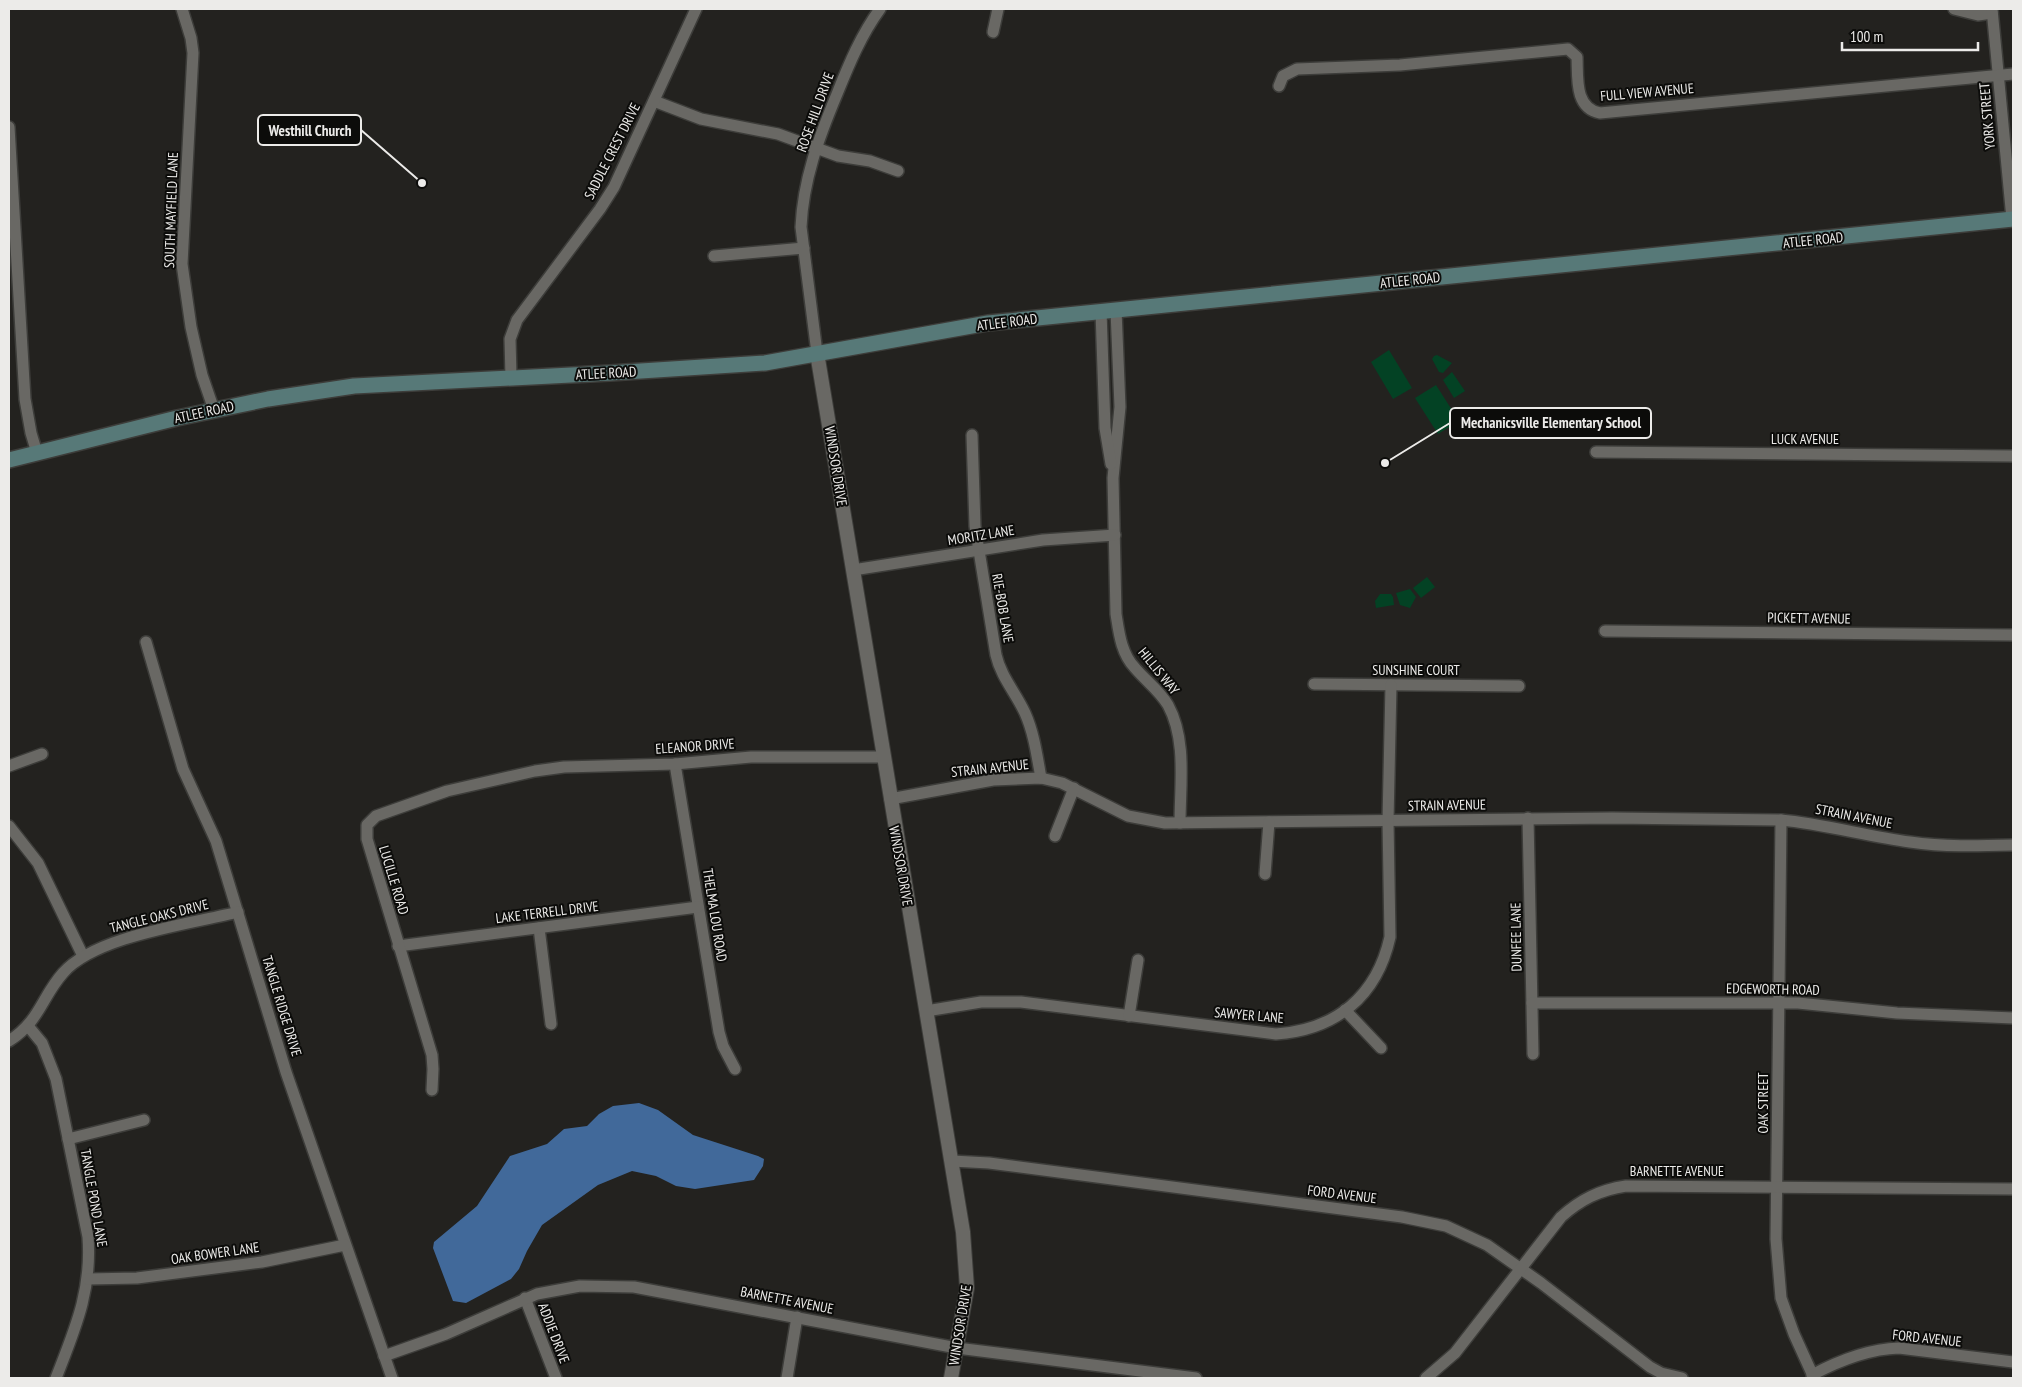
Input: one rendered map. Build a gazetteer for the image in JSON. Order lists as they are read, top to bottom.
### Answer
{
  "streets": {
    "main road": ["ATLEE ROAD"],
    "street": [
      "FULL VIEW AVENUE",
      "ROSE HILL DRIVE",
      "YORK STREET",
      "SADDLE CREST DRIVE",
      "SOUTH MAYFIELD LANE",
      "LUCK AVENUE",
      "WINDSOR DRIVE",
      "MORITZ LANE",
      "RIE-BOB LANE",
      "PICKETT AVENUE",
      "SUNSHINE COURT",
      "HILLIS WAY",
      "ELEANOR DRIVE",
      "STRAIN AVENUE",
      "LUCILLE ROAD",
      "LAKE TERRELL DRIVE",
      "THELMA LOU ROAD",
      "TANGLE OAKS DRIVE",
      "DUNFEE LANE",
      "EDGEWORTH ROAD",
      "TANGLE RIDGE DRIVE",
      "SAWYER LANE",
      "OAK STREET",
      "BARNETTE AVENUE",
      "FORD AVENUE",
      "TANGLE POND LANE",
      "OAK BOWER LANE",
      "ADDIE DRIVE"
    ]
  },
  "crossings": [
    ["FULL VIEW AVENUE", "YORK STREET"],
    ["ROSE HILL DRIVE", "ATLEE ROAD"],
    ["ROSE HILL DRIVE", "WINDSOR DRIVE"],
    ["YORK STREET", "ATLEE ROAD"],
    ["SADDLE CREST DRIVE", "ATLEE ROAD"],
    ["SOUTH MAYFIELD LANE", "ATLEE ROAD"],
    ["ATLEE ROAD", "WINDSOR DRIVE"],
    ["ATLEE ROAD", "HILLIS WAY"],
    ["WINDSOR DRIVE", "MORITZ LANE"],
    ["WINDSOR DRIVE", "ELEANOR DRIVE"],
    ["WINDSOR DRIVE", "STRAIN AVENUE"],
    ["WINDSOR DRIVE", "SAWYER LANE"],
    ["WINDSOR DRIVE", "BARNETTE AVENUE"],
    ["WINDSOR DRIVE", "FORD AVENUE"],
    ["MORITZ LANE", "RIE-BOB LANE"],
    ["MORITZ LANE", "HILLIS WAY"],
    ["RIE-BOB LANE", "STRAIN AVENUE"],
    ["SUNSHINE COURT", "SAWYER LANE"],
    ["HILLIS WAY", "STRAIN AVENUE"],
    ["ELEANOR DRIVE", "LUCILLE ROAD"],
    ["ELEANOR DRIVE", "THELMA LOU ROAD"],
    ["STRAIN AVENUE", "DUNFEE LANE"],
    ["STRAIN AVENUE", "SAWYER LANE"],
    ["STRAIN AVENUE", "OAK STREET"],
    ["LUCILLE ROAD", "LAKE TERRELL DRIVE"],
    ["LAKE TERRELL DRIVE", "THELMA LOU ROAD"],
    ["TANGLE OAKS DRIVE", "TANGLE RIDGE DRIVE"],
    ["TANGLE OAKS DRIVE", "TANGLE POND LANE"],
    ["DUNFEE LANE", "EDGEWORTH ROAD"],
    ["EDGEWORTH ROAD", "OAK STREET"],
    ["TANGLE RIDGE DRIVE", "BARNETTE AVENUE"],
    ["TANGLE RIDGE DRIVE", "OAK BOWER LANE"],
    ["OAK STREET", "BARNETTE AVENUE"],
    ["OAK STREET", "FORD AVENUE"],
    ["BARNETTE AVENUE", "FORD AVENUE"],
    ["BARNETTE AVENUE", "ADDIE DRIVE"],
    ["TANGLE POND LANE", "OAK BOWER LANE"]
  ],
  "places": ["Westhill Church", "Mechanicsville Elementary School"],
  "scale_bar": "100 m"
}
